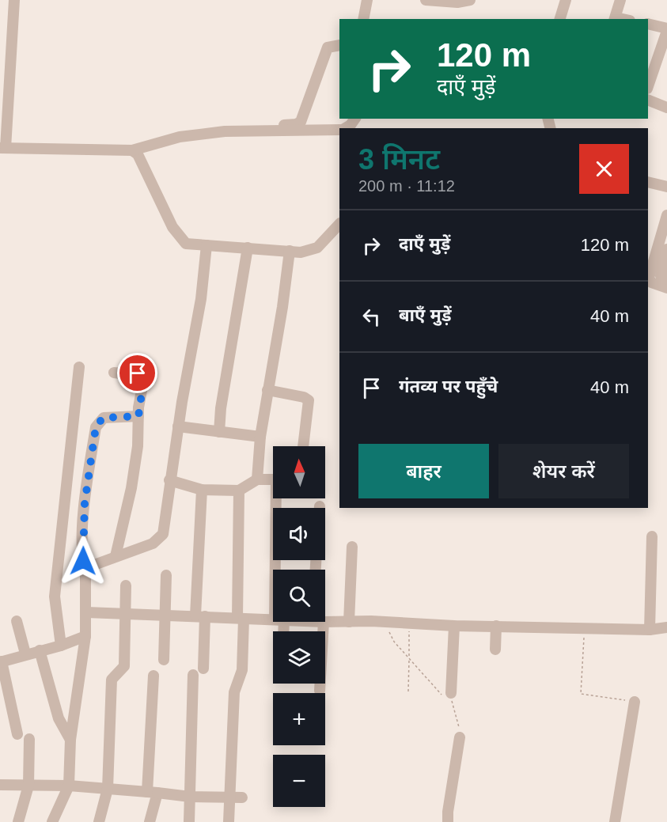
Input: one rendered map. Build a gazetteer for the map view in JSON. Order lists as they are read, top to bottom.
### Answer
{
  "north": "top",
  "page": {
    "turn": ["120 m", "दाएँ मुड़ें"],
    "heading": ["3 मिनट", "200 m · 11:12"],
    "list": [
      {
        "name": "दाएँ मुड़ें",
        "value": "120 m"
      },
      {
        "name": "बाएँ मुड़ें",
        "value": "40 m"
      },
      {
        "name": "गंतव्य पर पहुँचे",
        "value": "40 m"
      }
    ],
    "buttons": ["बाहर", "शेयर करें"],
    "map_buttons": ["+", "−"]
  }
}
